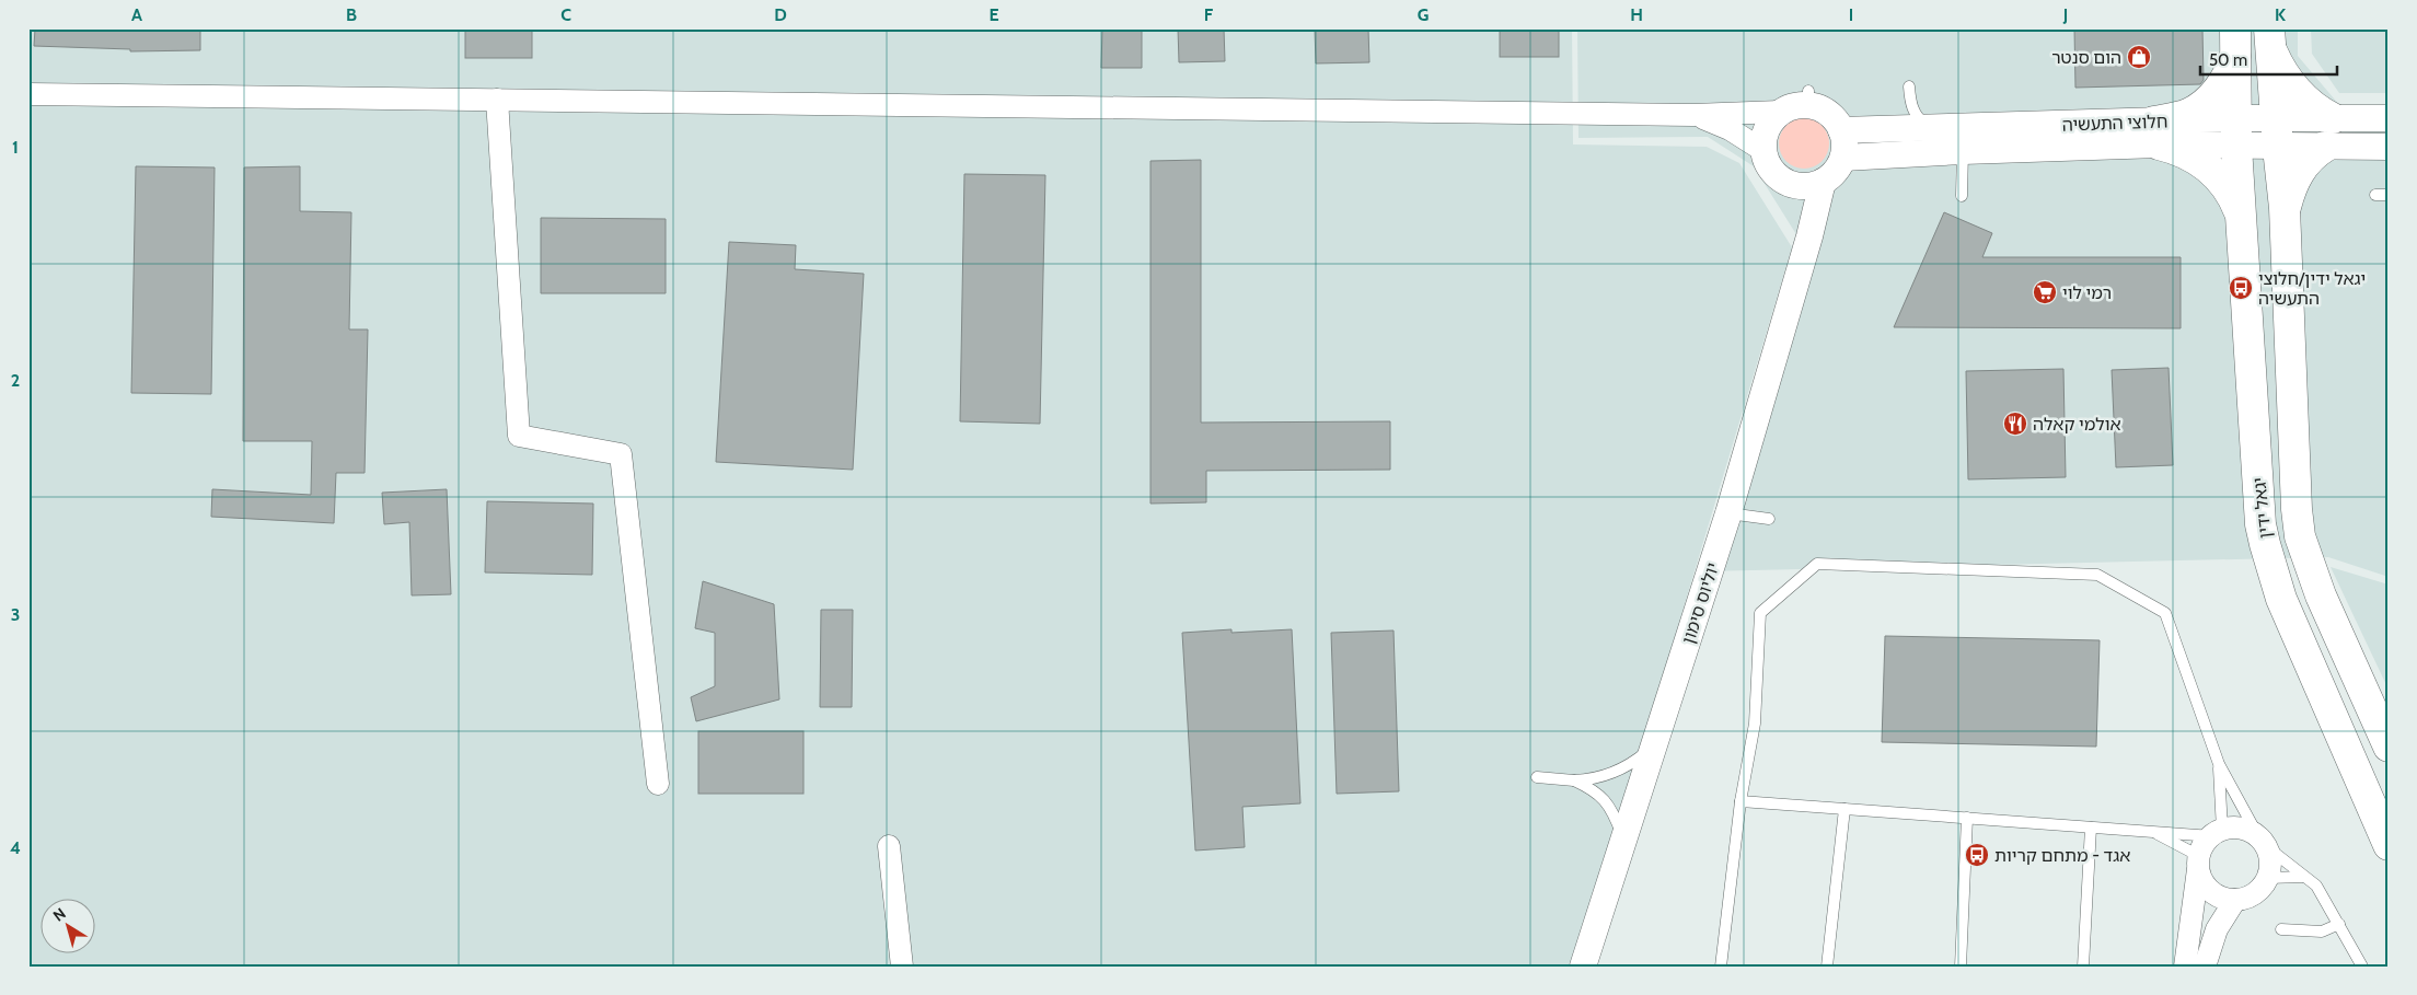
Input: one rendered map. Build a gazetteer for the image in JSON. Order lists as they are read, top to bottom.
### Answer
{
  "streets": {
    "main road": ["יגאל ידין"],
    "street": ["חלוצי התעשיה", "יוליוס סימון"]
  },
  "crossings": [
    ["חלוצי התעשיה", "יגאל ידין"],
    ["חלוצי התעשיה", "יוליוס סימון"]
  ],
  "places": {
    "shop": ["הום סנטר"],
    "bus stop": ["יגאל ידין/חלוצי התעשיה", "אגד - מתחם קריות"],
    "supermarket": ["רמי לוי"],
    "restaurant": ["אולמי קאלה"]
  },
  "scale_bar": "50 m",
  "north": "top left",
  "grid": {
    "columns": [
      "A",
      "B",
      "C",
      "D",
      "E",
      "F",
      "G",
      "H",
      "I",
      "J",
      "K"
    ],
    "rows": [
      "1",
      "2",
      "3",
      "4"
    ]
  }
}
